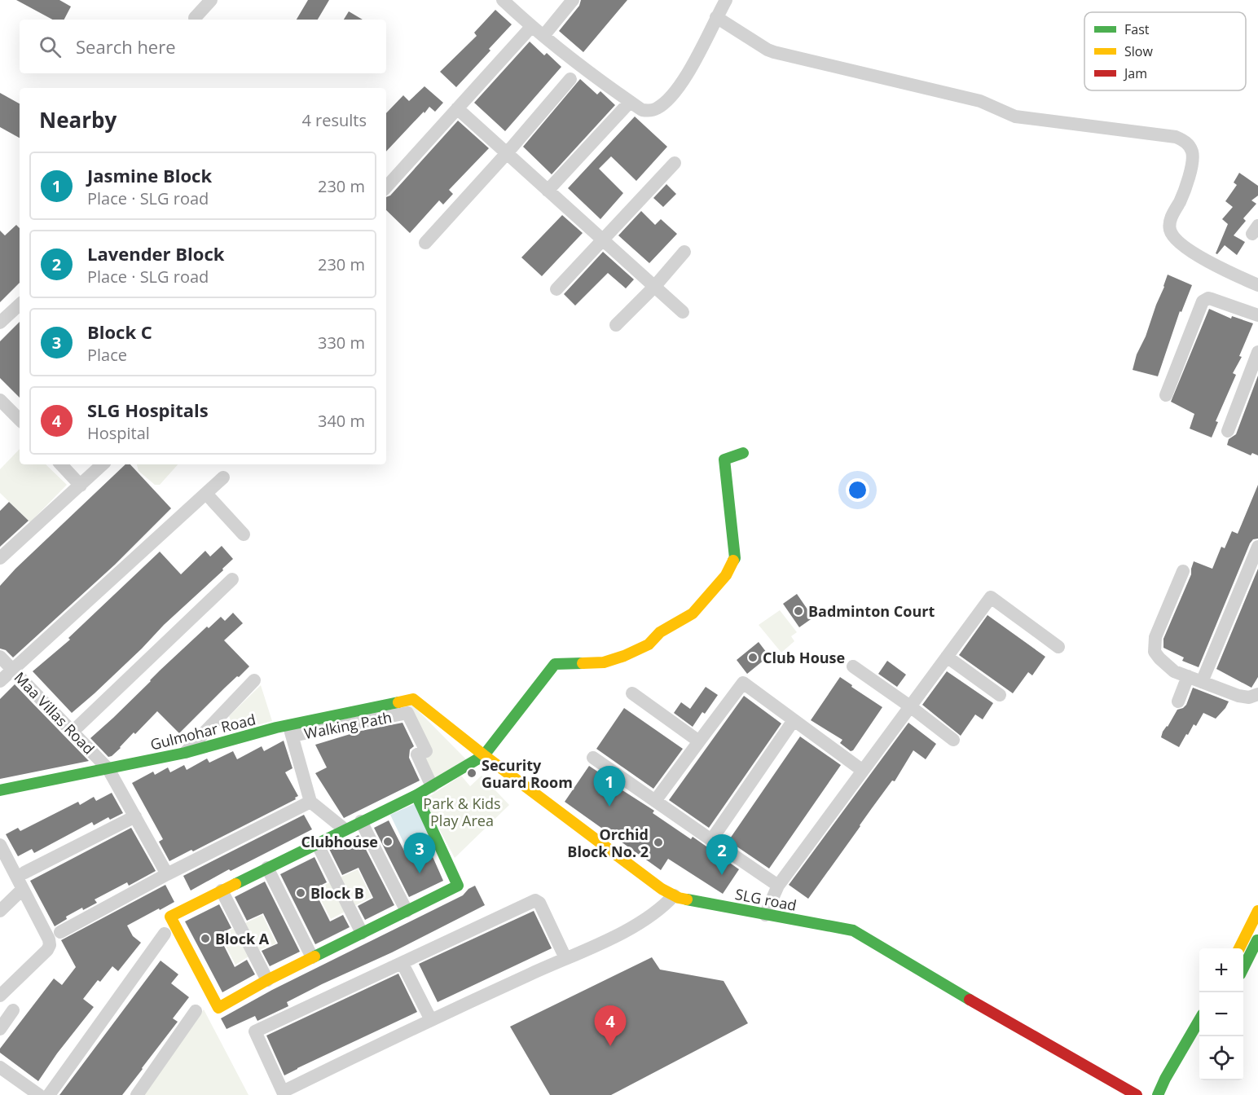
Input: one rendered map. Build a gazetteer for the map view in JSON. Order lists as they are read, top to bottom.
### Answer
{
  "streets": {
    "street": [
      "Maa Villas Road",
      "Walking Path",
      "Gulmohar Road",
      "SLG road"
    ]
  },
  "crossings": [
    ["Maa Villas Road", "Gulmohar Road"],
    ["Walking Path", "Gulmohar Road"],
    ["Gulmohar Road", "SLG road"]
  ],
  "parks": ["Park & Kids Play Area"],
  "places": [
    "Badminton Court",
    "Club House",
    "Security Guard Room",
    "Clubhouse",
    "Orchid Block No. 2",
    "Block B",
    "Block A"
  ],
  "legend": ["Fast", "Slow", "Jam"],
  "page": {
    "search": "Search here",
    "heading": ["Nearby", "4 results"],
    "list": [
      {
        "mark": "1",
        "name": "Jasmine Block",
        "note": "Place · SLG road",
        "value": "230 m"
      },
      {
        "mark": "2",
        "name": "Lavender Block",
        "note": "Place · SLG road",
        "value": "230 m"
      },
      {
        "mark": "3",
        "name": "Block C",
        "note": "Place",
        "value": "330 m"
      },
      {
        "mark": "4",
        "name": "SLG Hospitals",
        "note": "Hospital",
        "value": "340 m"
      }
    ],
    "pins": [
      "1",
      "3",
      "2",
      "4"
    ],
    "map_buttons": ["+", "−"]
  }
}
